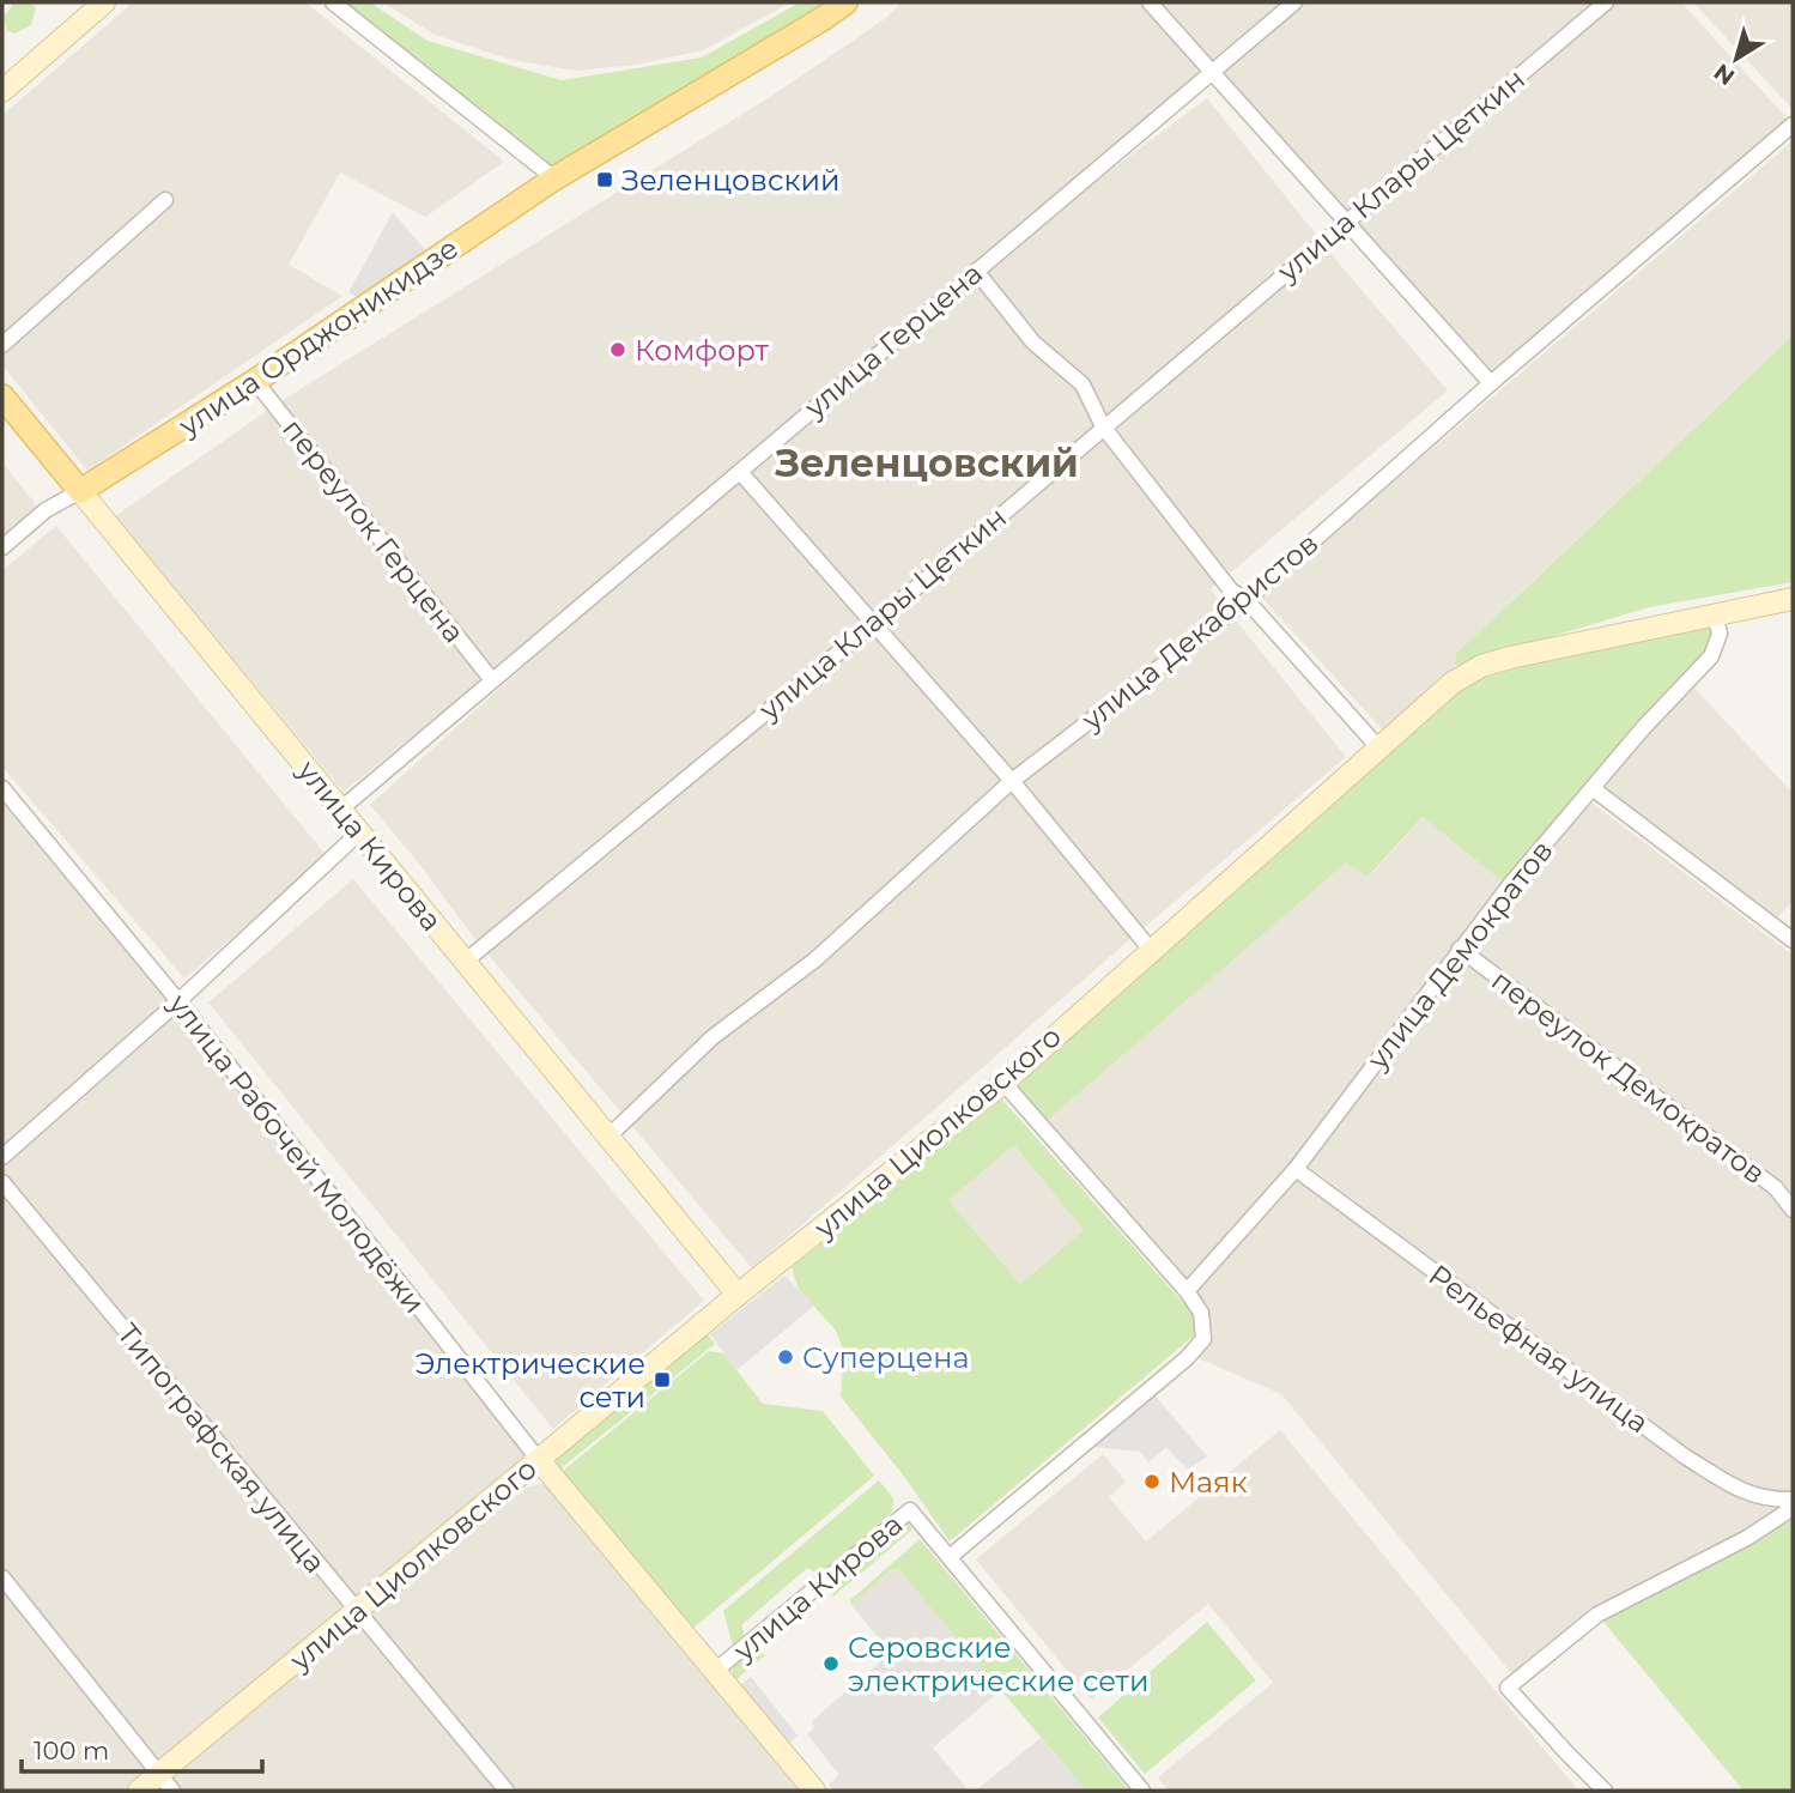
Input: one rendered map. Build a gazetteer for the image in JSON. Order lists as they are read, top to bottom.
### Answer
{
  "streets": {
    "main road": [
      "улица Орджоникидзе",
      "улица Кирова",
      "улица Циолковского",
      "улица Рабочей Молодёжи"
    ],
    "street": [
      "улица Клары Цеткин",
      "улица Герцена",
      "переулок Герцена",
      "улица Декабристов",
      "улица Демократов",
      "переулок Демократов",
      "Рельефная улица",
      "Типографская улица"
    ]
  },
  "crossings": [
    ["улица Клары Цеткин", "улица Кирова"],
    ["улица Орджоникидзе", "переулок Герцена"],
    ["улица Орджоникидзе", "улица Кирова"],
    ["улица Герцена", "переулок Герцена"],
    ["улица Герцена", "улица Кирова"],
    ["улица Декабристов", "улица Кирова"],
    ["улица Кирова", "улица Циолковского"],
    ["улица Кирова", "улица Рабочей Молодёжи"],
    ["улица Демократов", "переулок Демократов"],
    ["улица Демократов", "улица Циолковского"],
    ["улица Демократов", "Рельефная улица"],
    ["улица Циолковского", "улица Рабочей Молодёжи"],
    ["улица Циолковского", "Типографская улица"]
  ],
  "districts": ["Зеленцовский"],
  "places": {
    "transit": ["Зеленцовский", "Электрические сети"],
    "other": [
      "Комфорт",
      "Суперцена",
      "Маяк",
      "Серовские электрические сети"
    ]
  },
  "scale_bar": "100 m",
  "north": "bottom left"
}
